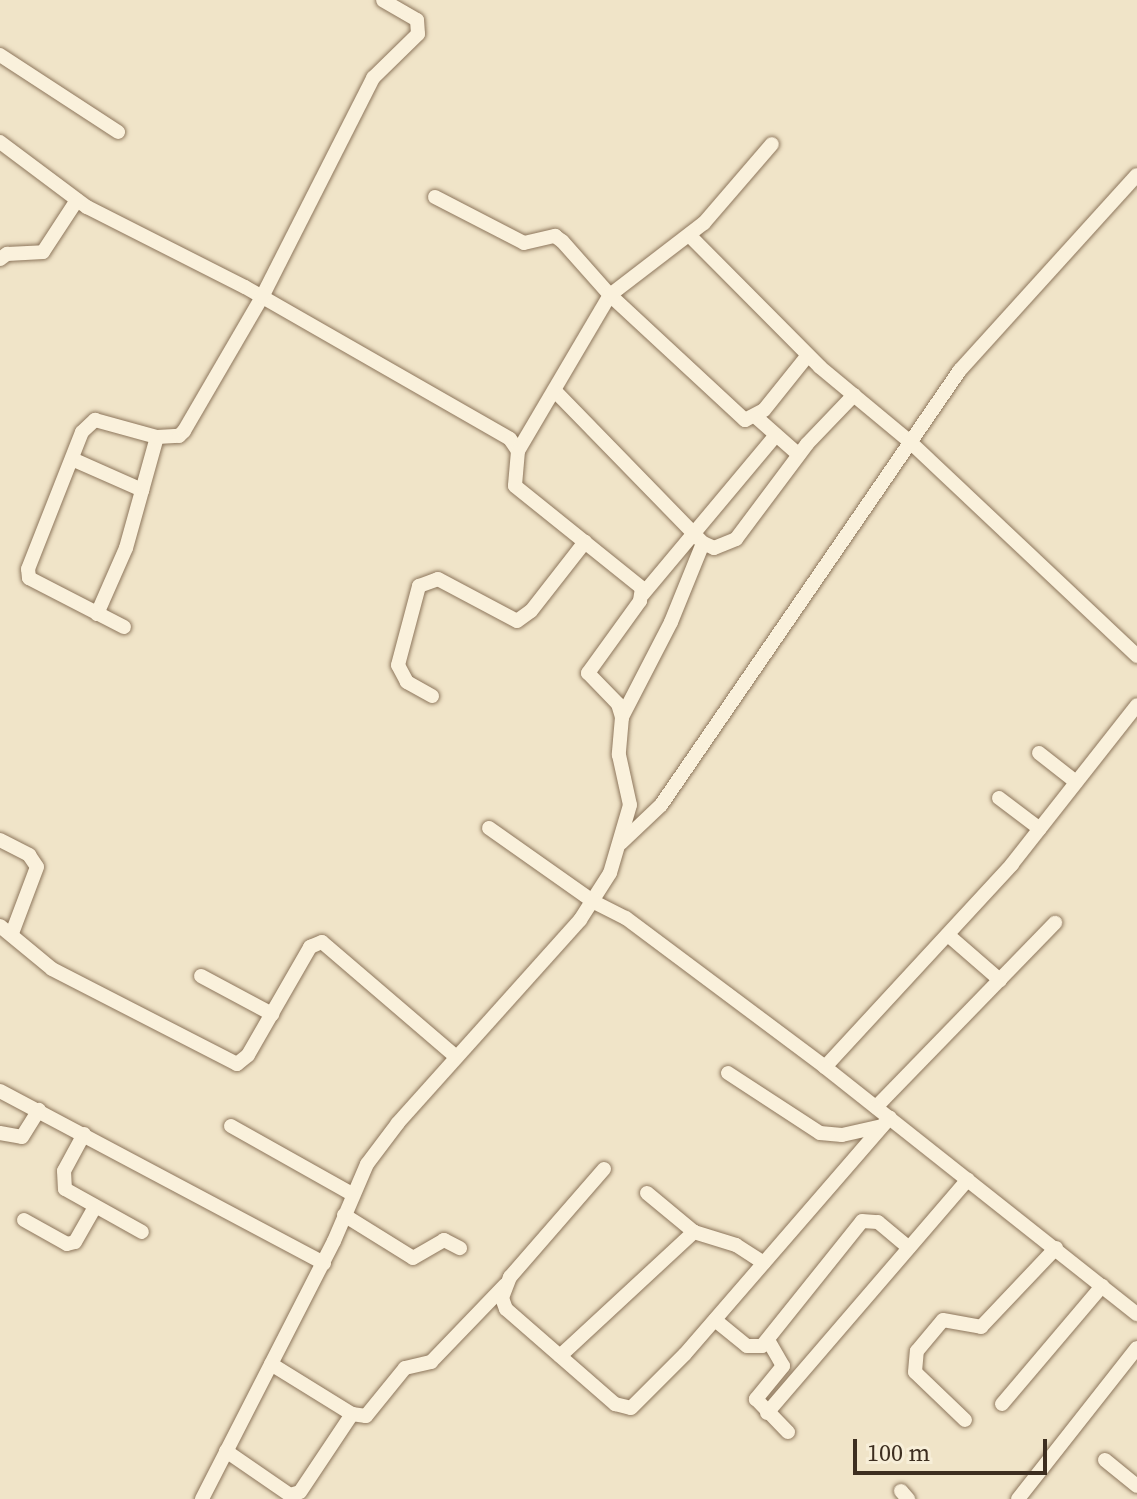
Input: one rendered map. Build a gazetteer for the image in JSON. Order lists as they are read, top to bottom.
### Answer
{
  "scale_bar": "100 m"
}
